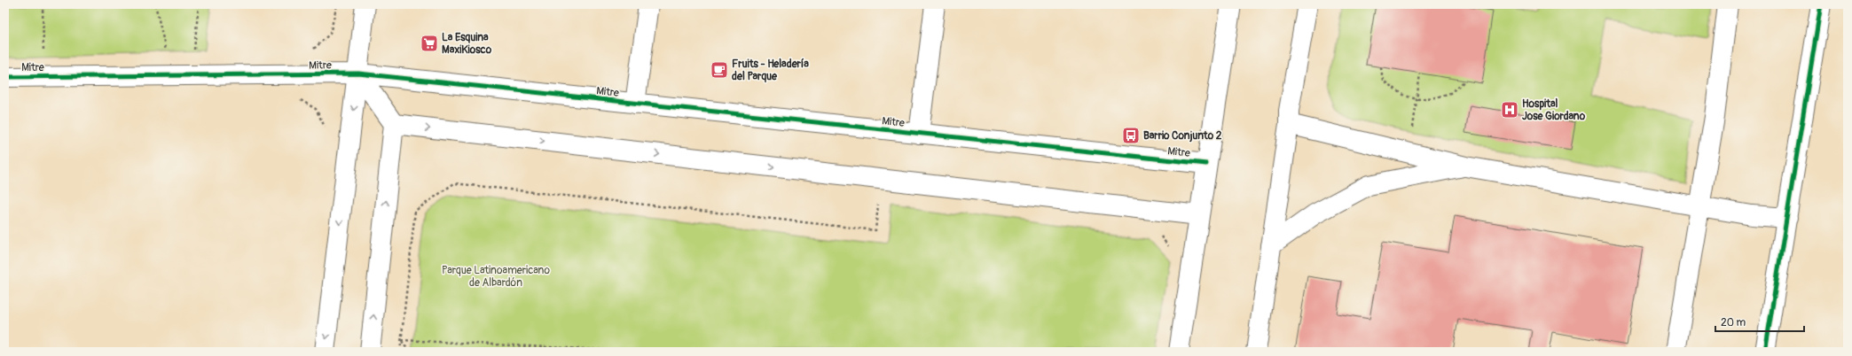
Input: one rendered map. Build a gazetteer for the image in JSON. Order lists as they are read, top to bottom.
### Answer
{
  "streets": {
    "street": ["Mitre"]
  },
  "parks": ["Parque Latinoamericano de Albardón"],
  "places": {
    "supermarket": ["La Esquina MaxiKiosco"],
    "cafe": ["Fruits - Heladería del Parque"],
    "hospital": ["Hospital Jose Giordano"],
    "bus stop": ["Barrio Conjunto 2"]
  },
  "scale_bar": "20 m"
}
